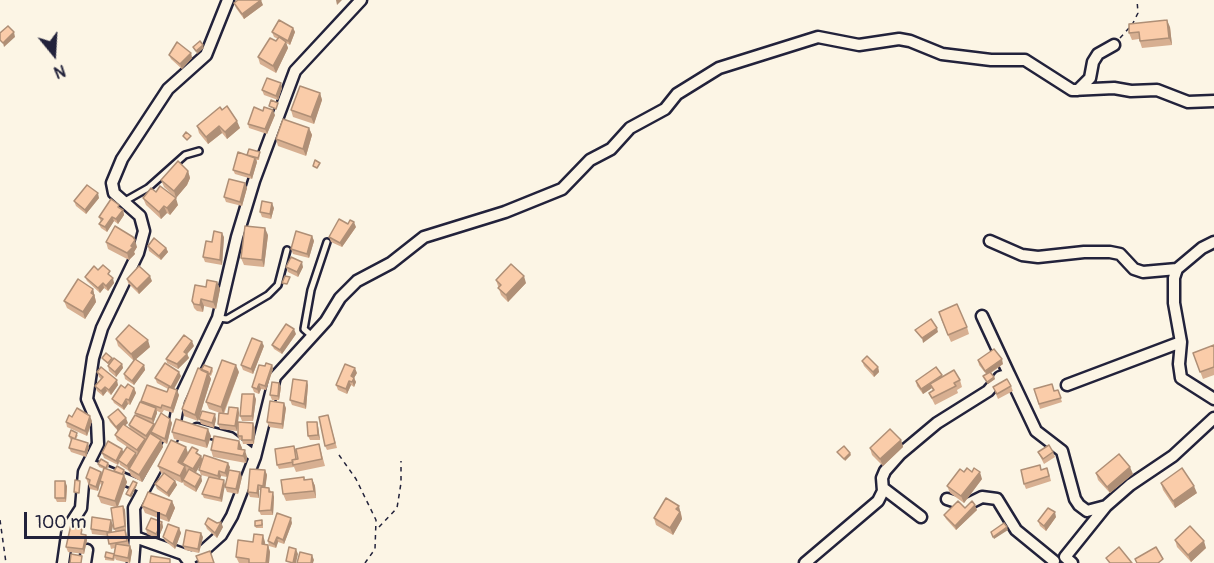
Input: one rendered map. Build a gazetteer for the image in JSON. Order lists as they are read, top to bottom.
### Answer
{
  "scale_bar": "100 m",
  "north": "bottom"
}
